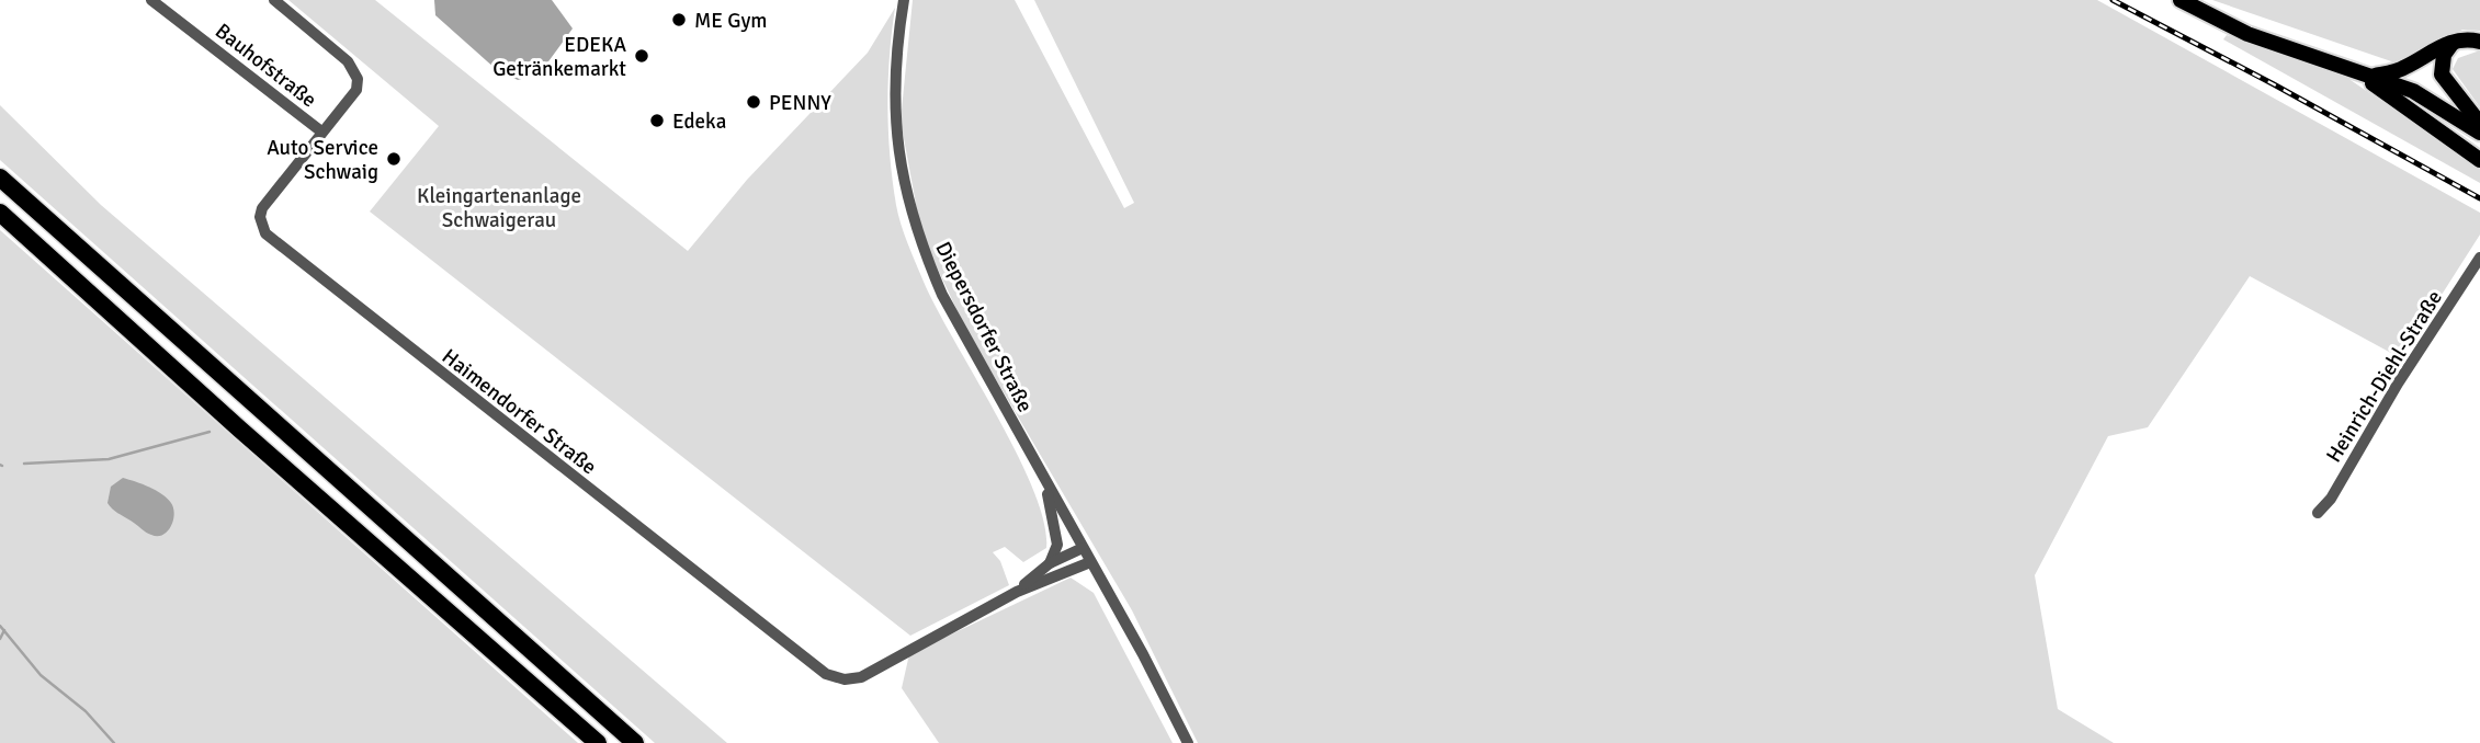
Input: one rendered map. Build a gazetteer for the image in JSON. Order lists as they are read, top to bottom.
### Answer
{
  "streets": {
    "street": [
      "Bauhofstraße",
      "Diepersdorfer Straße",
      "Heinrich-Diehl-Straße",
      "Haimendorfer Straße"
    ]
  },
  "crossings": [
    ["Bauhofstraße", "Haimendorfer Straße"],
    ["Diepersdorfer Straße", "Haimendorfer Straße"]
  ],
  "parks": ["Kleingartenanlage Schwaigerau"],
  "places": [
    "ME Gym",
    "EDEKA Getränkemarkt",
    "PENNY",
    "Edeka",
    "Auto Service Schwaig"
  ]
}
